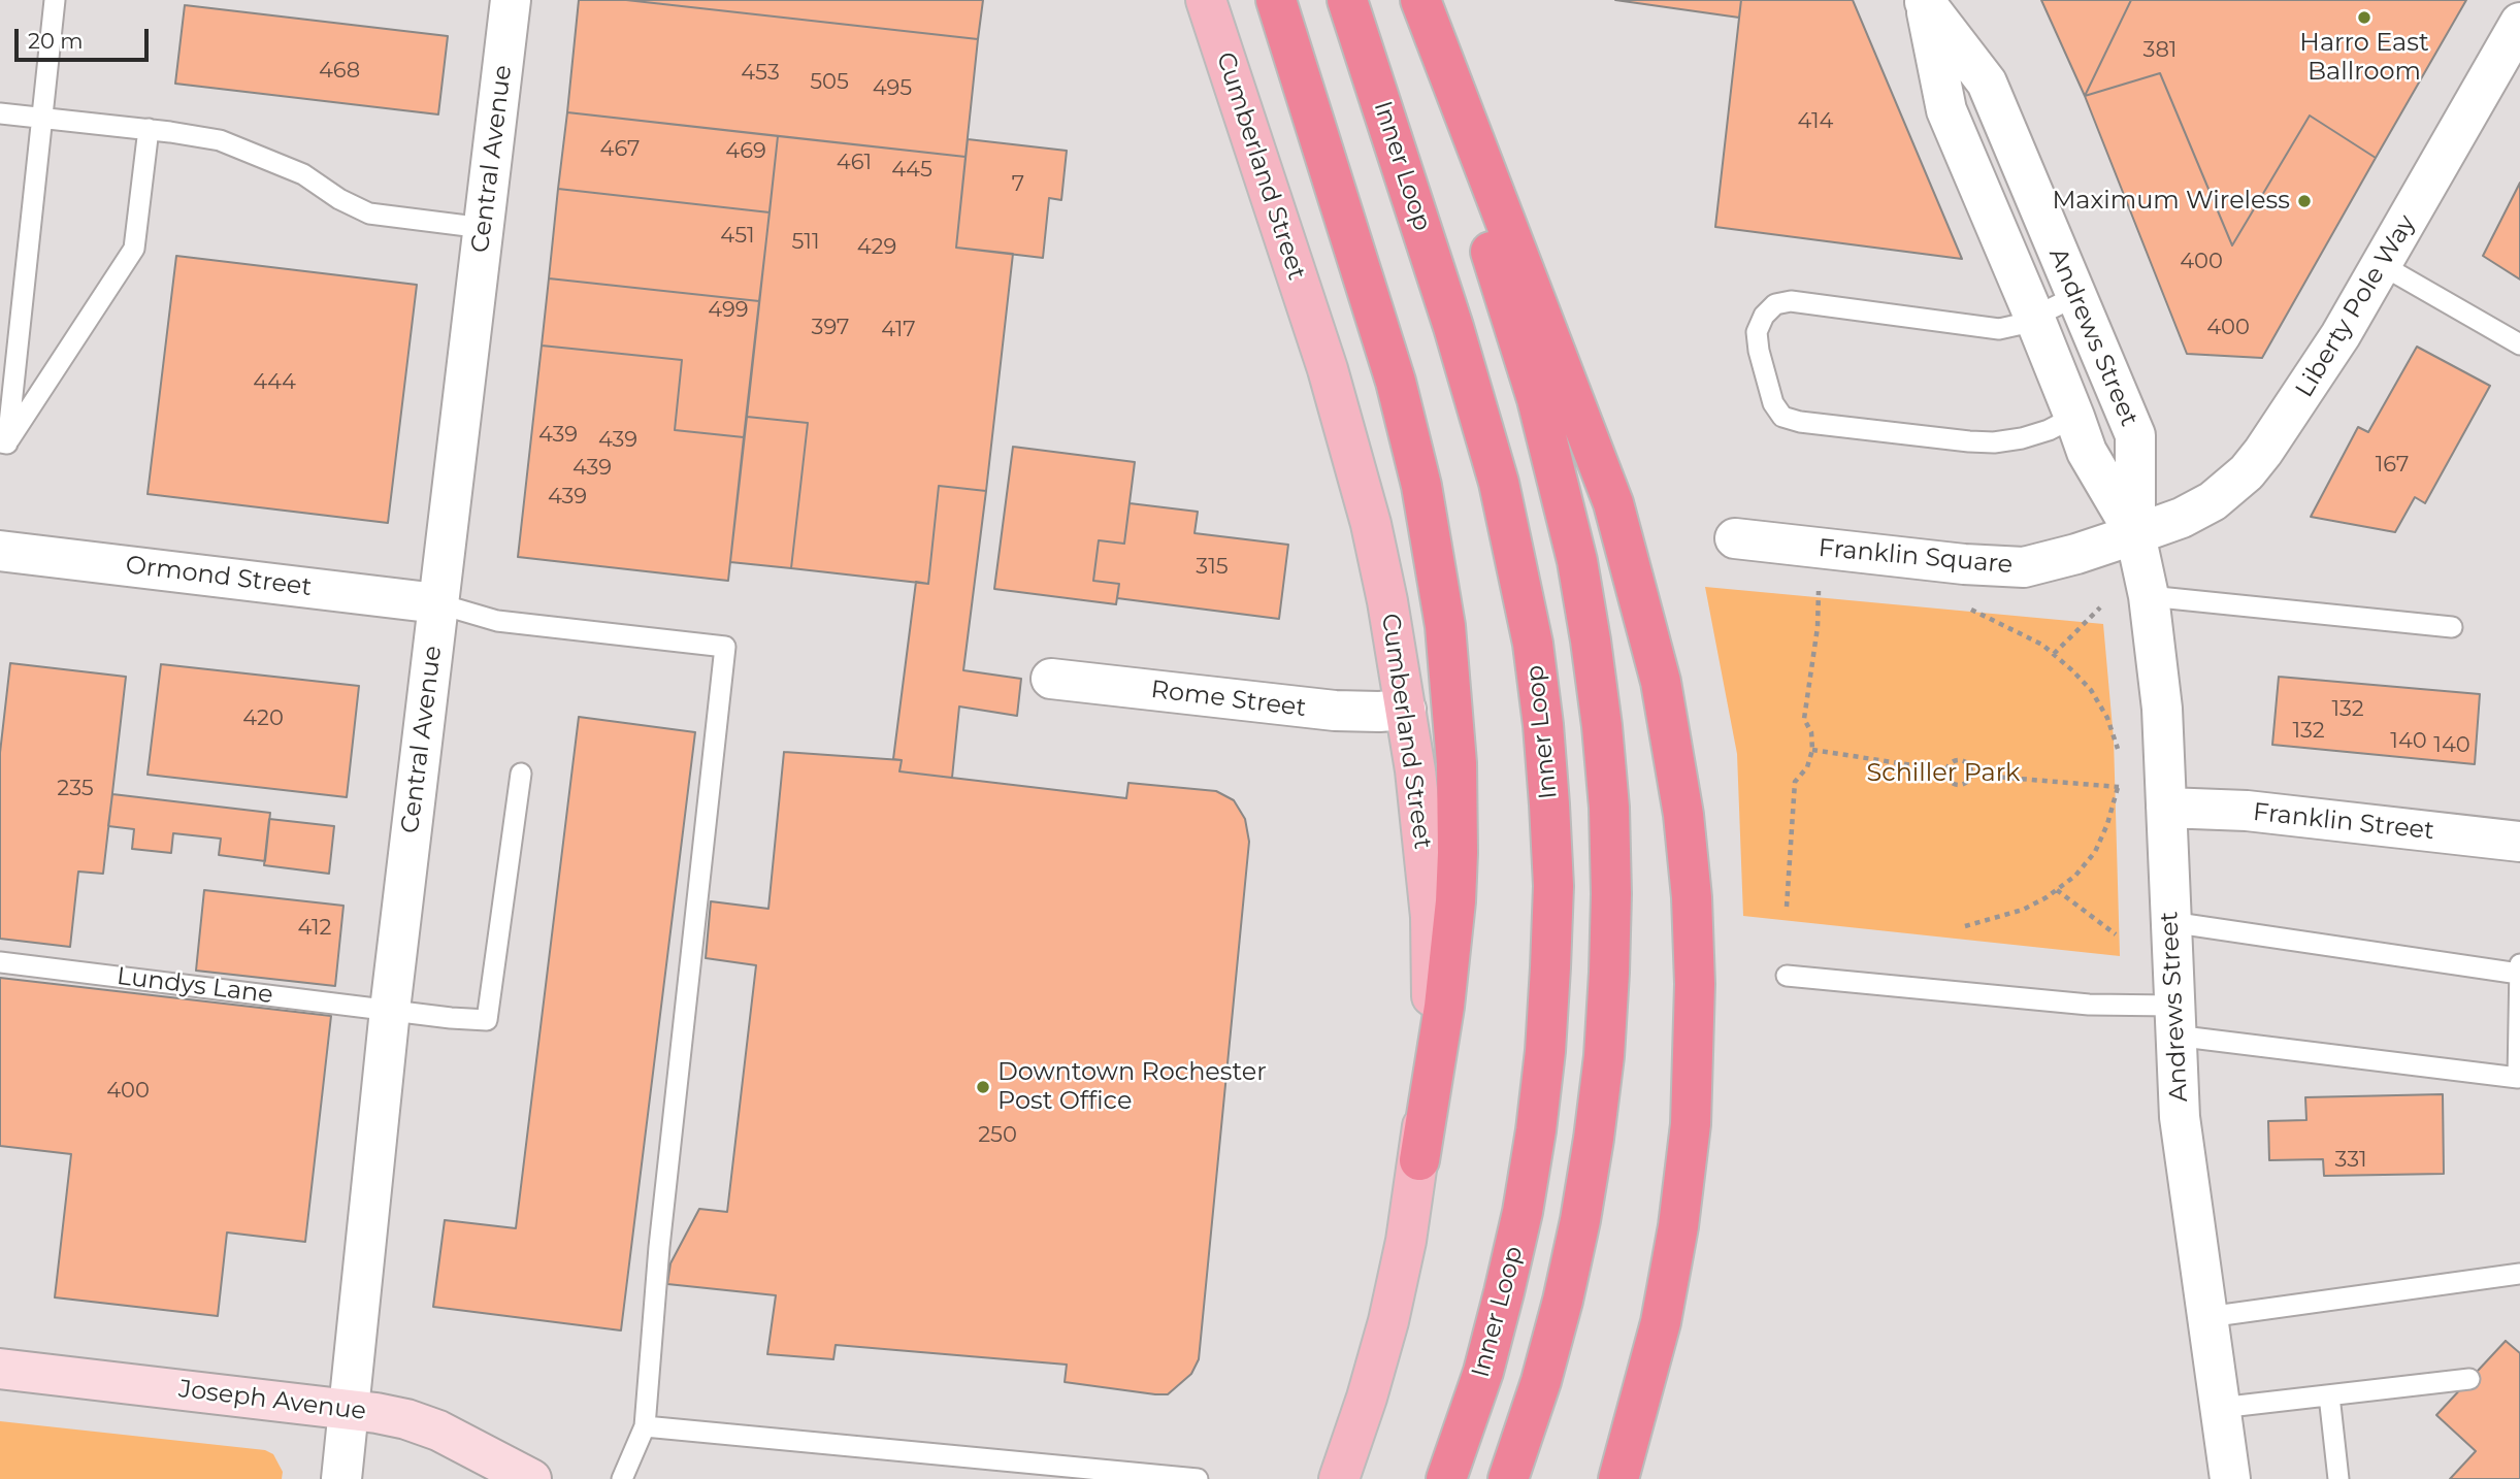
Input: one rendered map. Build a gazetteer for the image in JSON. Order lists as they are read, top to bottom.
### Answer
{
  "streets": {
    "highway": ["Inner Loop"],
    "main road": ["Cumberland Street", "Joseph Avenue"],
    "street": [
      "Central Avenue",
      "Liberty Pole Way",
      "Andrews Street",
      "Franklin Square",
      "Ormond Street",
      "Rome Street",
      "Franklin Street"
    ],
    "lane": ["Lundys Lane"]
  },
  "crossings": [
    ["Central Avenue", "Ormond Street"],
    ["Central Avenue", "Lundys Lane"],
    ["Central Avenue", "Joseph Avenue"],
    ["Cumberland Street", "Rome Street"],
    ["Liberty Pole Way", "Andrews Street"],
    ["Liberty Pole Way", "Franklin Square"],
    ["Andrews Street", "Franklin Square"],
    ["Andrews Street", "Franklin Street"]
  ],
  "parks": ["Schiller Park"],
  "places": ["Harro East Ballroom", "Maximum Wireless", "Downtown Rochester Post Office"],
  "house_numbers": [
    "381",
    "468",
    "453",
    "505",
    "495",
    "414",
    "467",
    "469",
    "461",
    "445",
    "7",
    "451",
    "511",
    "429",
    "400",
    "499",
    "397",
    "400",
    "417",
    "444",
    "439",
    "439",
    "167",
    "439",
    "439",
    "315",
    "132",
    "420",
    "132",
    "140",
    "140",
    "235",
    "412",
    "400",
    "250",
    "331"
  ],
  "scale_bar": "20 m"
}
